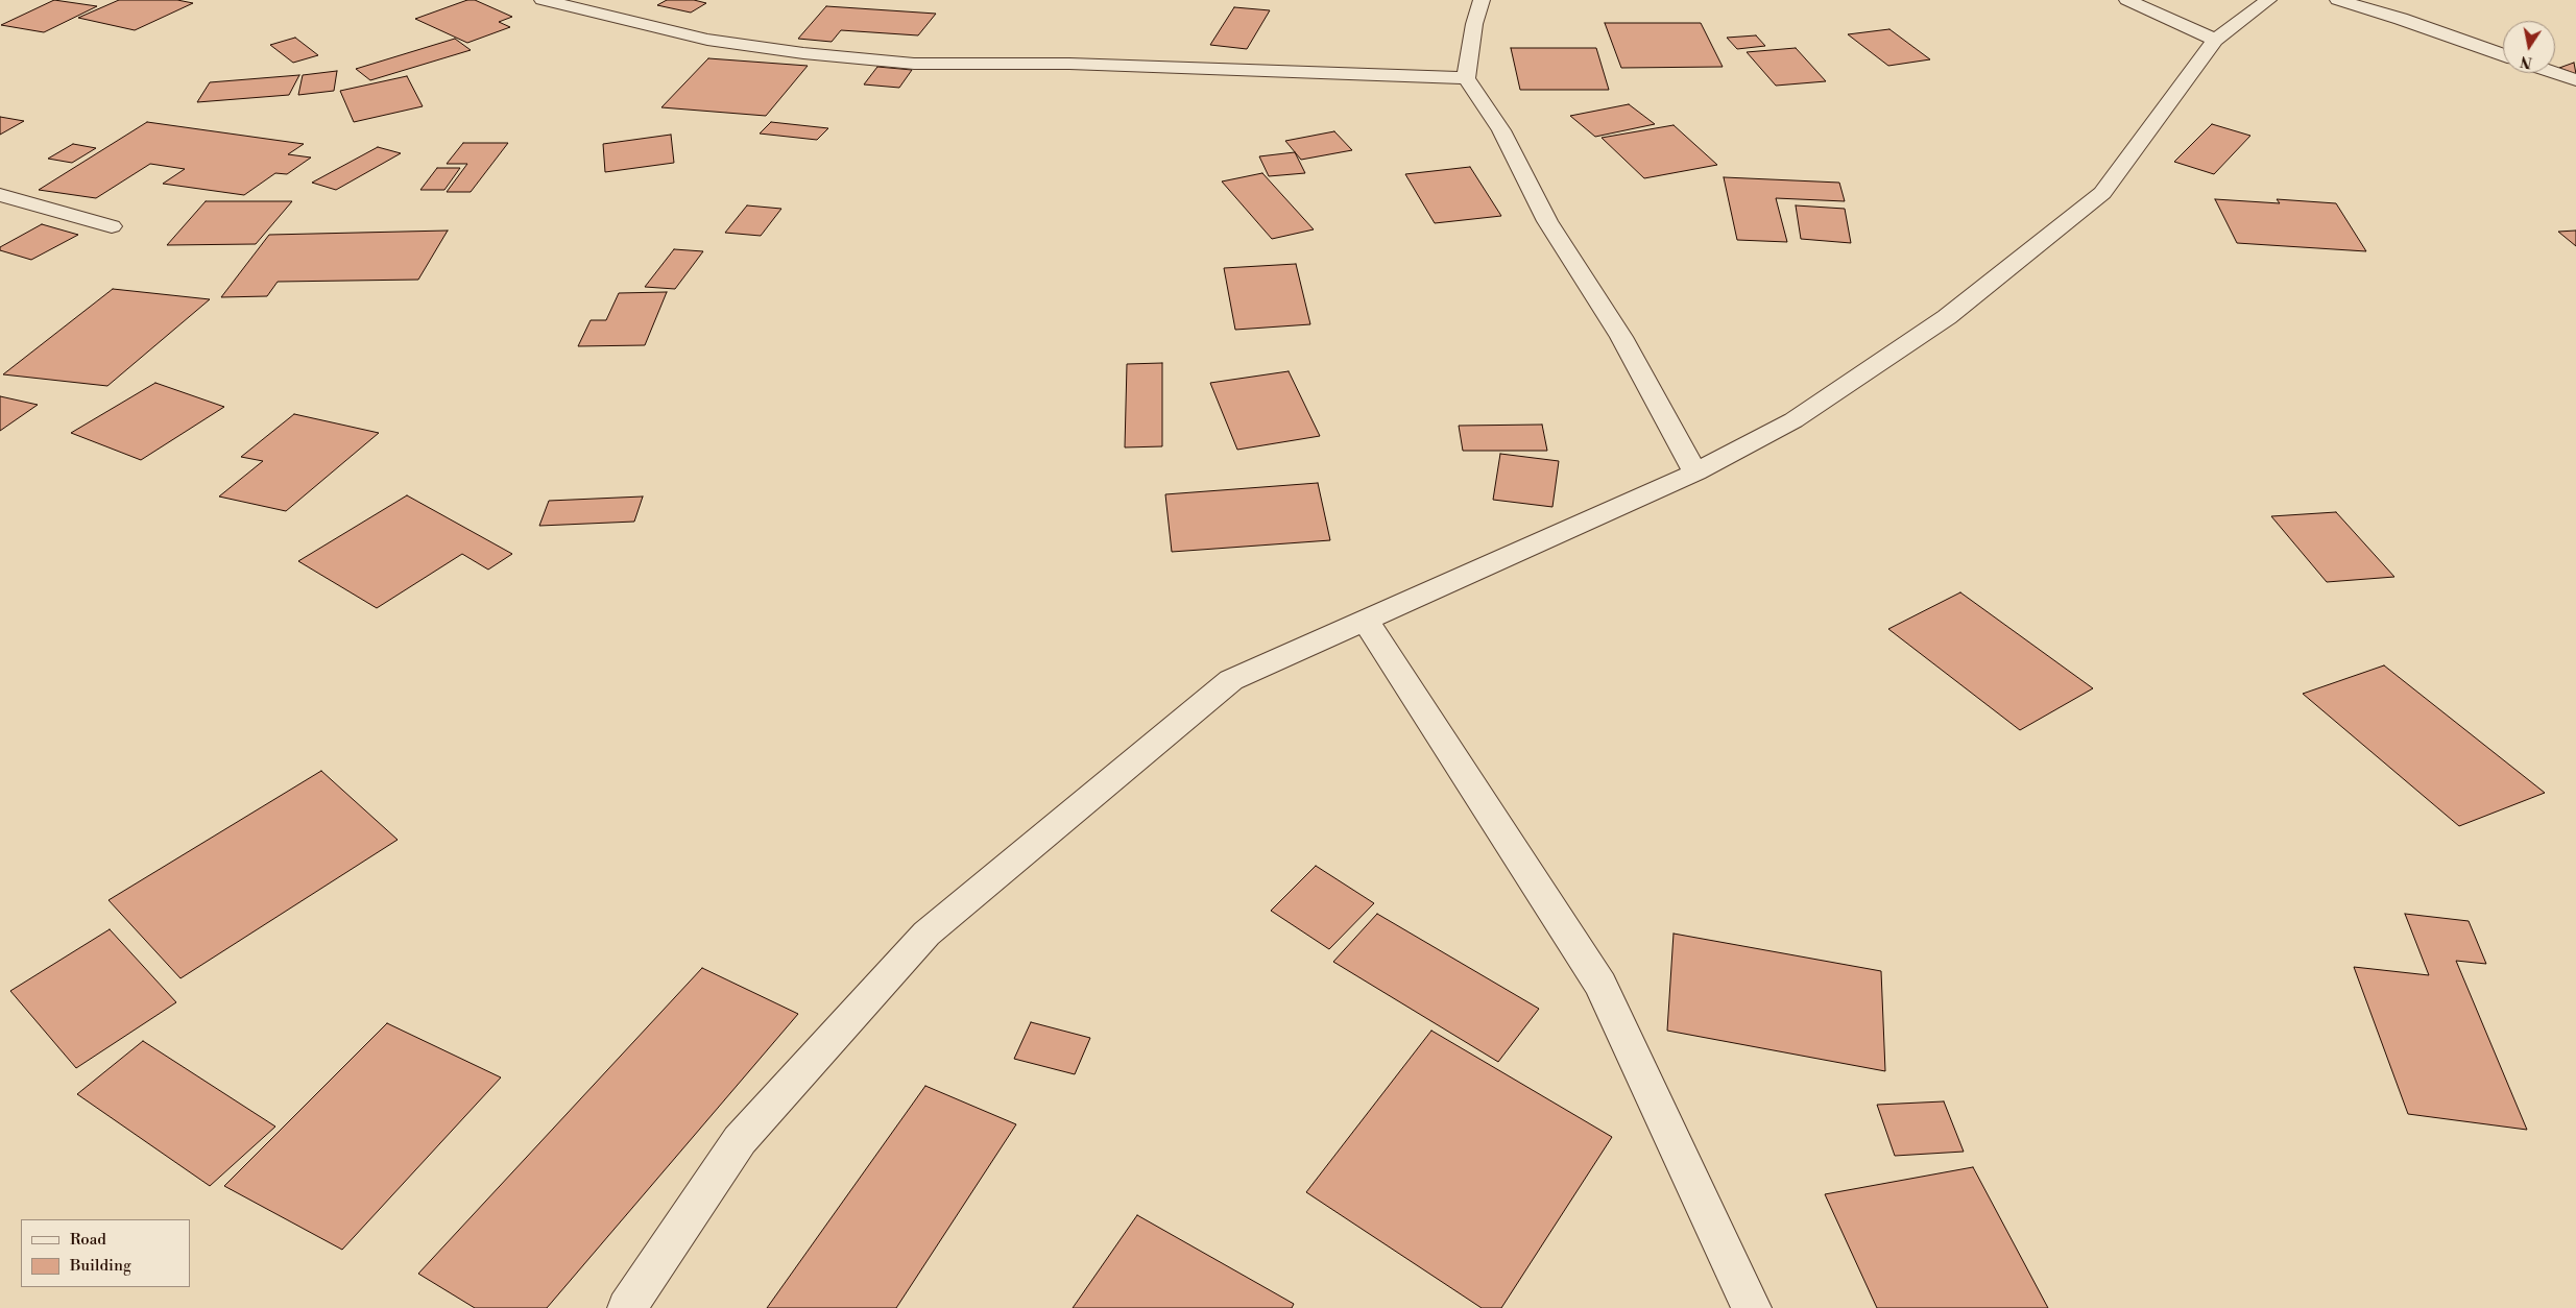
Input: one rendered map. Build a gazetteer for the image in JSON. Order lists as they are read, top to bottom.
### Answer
{
  "legend": ["Road", "Building"],
  "north": "bottom"
}
